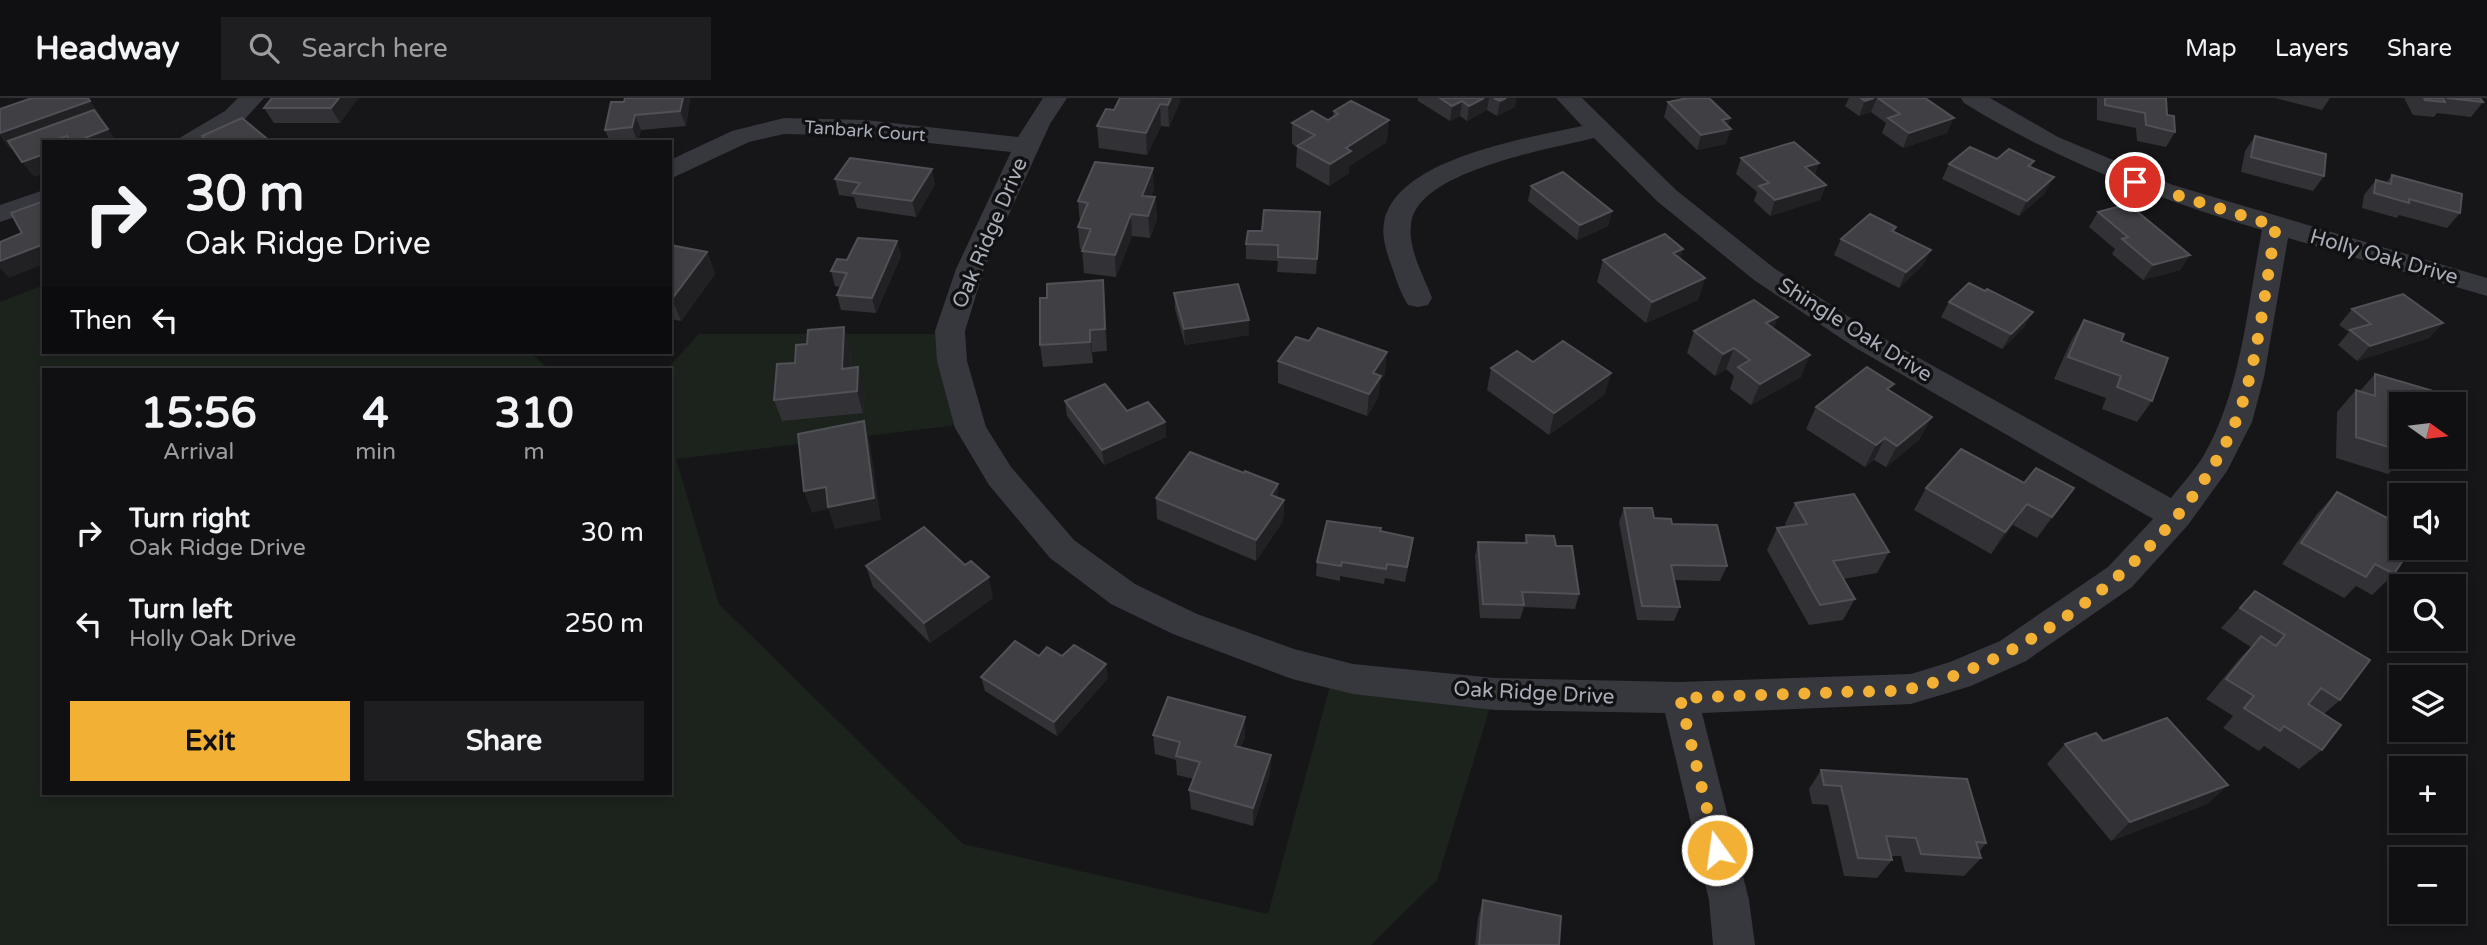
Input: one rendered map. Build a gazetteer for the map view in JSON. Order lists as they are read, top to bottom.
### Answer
{
  "streets": {
    "street": [
      "Tanbark Court",
      "Oak Ridge Drive",
      "Holly Oak Drive",
      "Shingle Oak Drive"
    ]
  },
  "crossings": [
    ["Tanbark Court", "Oak Ridge Drive"],
    ["Oak Ridge Drive", "Holly Oak Drive"],
    ["Oak Ridge Drive", "Shingle Oak Drive"]
  ],
  "north": "right",
  "page": {
    "header": "Headway",
    "search": "Search here",
    "nav": ["Map", "Layers", "Share"],
    "turn": ["30 m", "Oak Ridge Drive"],
    "then": "Then",
    "eta": [
      "15:56",
      "Arrival",
      "4",
      "min",
      "310",
      "m"
    ],
    "map_buttons": ["+", "−"],
    "list": [
      {
        "name": "Turn right",
        "note": "Oak Ridge Drive",
        "value": "30 m"
      },
      {
        "name": "Turn left",
        "note": "Holly Oak Drive",
        "value": "250 m"
      }
    ],
    "buttons": ["Exit", "Share"]
  }
}
